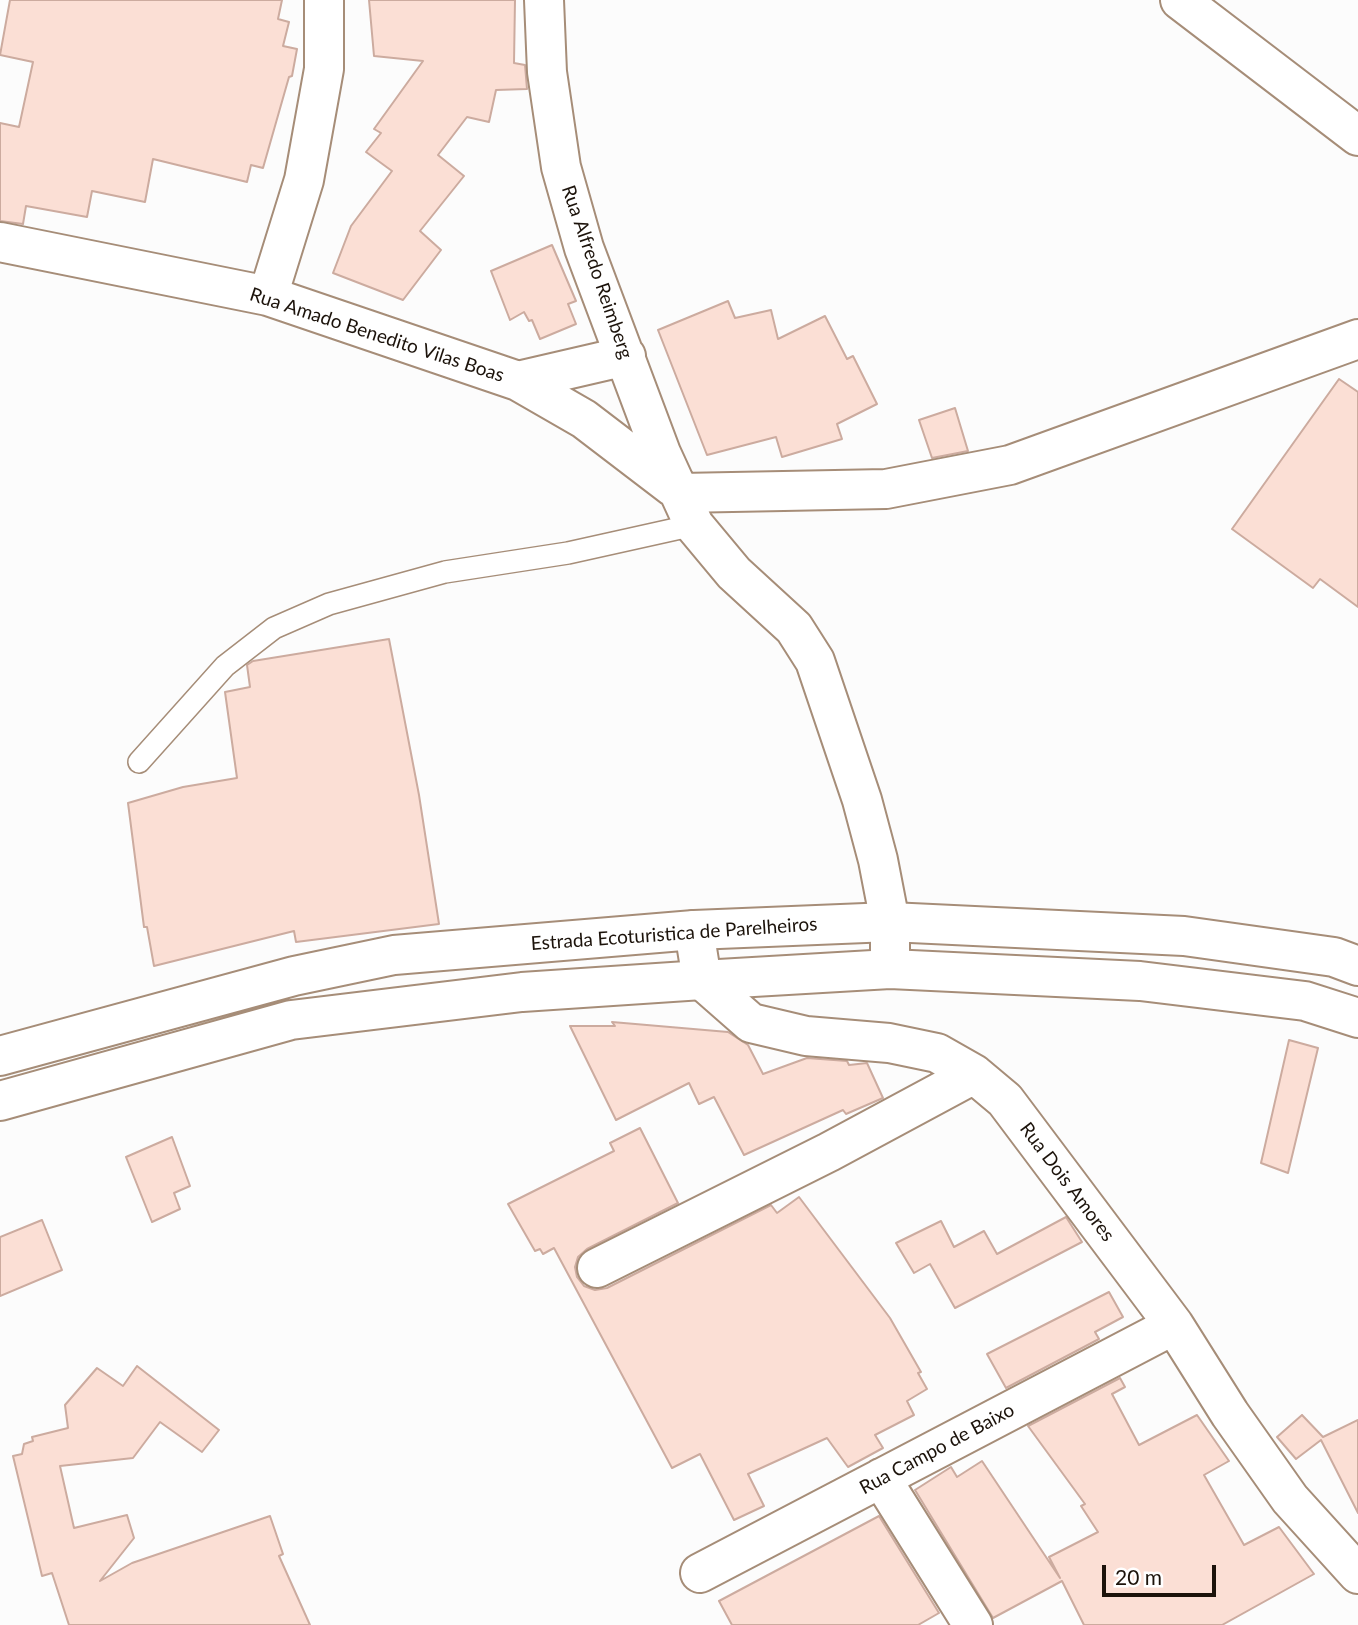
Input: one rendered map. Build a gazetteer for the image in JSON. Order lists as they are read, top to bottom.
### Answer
{
  "streets": {
    "street": [
      "Rua Alfredo Reimberg",
      "Rua Amado Benedito Vilas Boas",
      "Estrada Ecoturistica de Parelheiros",
      "Rua Dois Amores",
      "Rua Campo de Baixo"
    ]
  },
  "crossings": [
    ["Rua Alfredo Reimberg", "Rua Amado Benedito Vilas Boas"],
    ["Rua Dois Amores", "Rua Campo de Baixo"]
  ],
  "scale_bar": "20 m"
}
